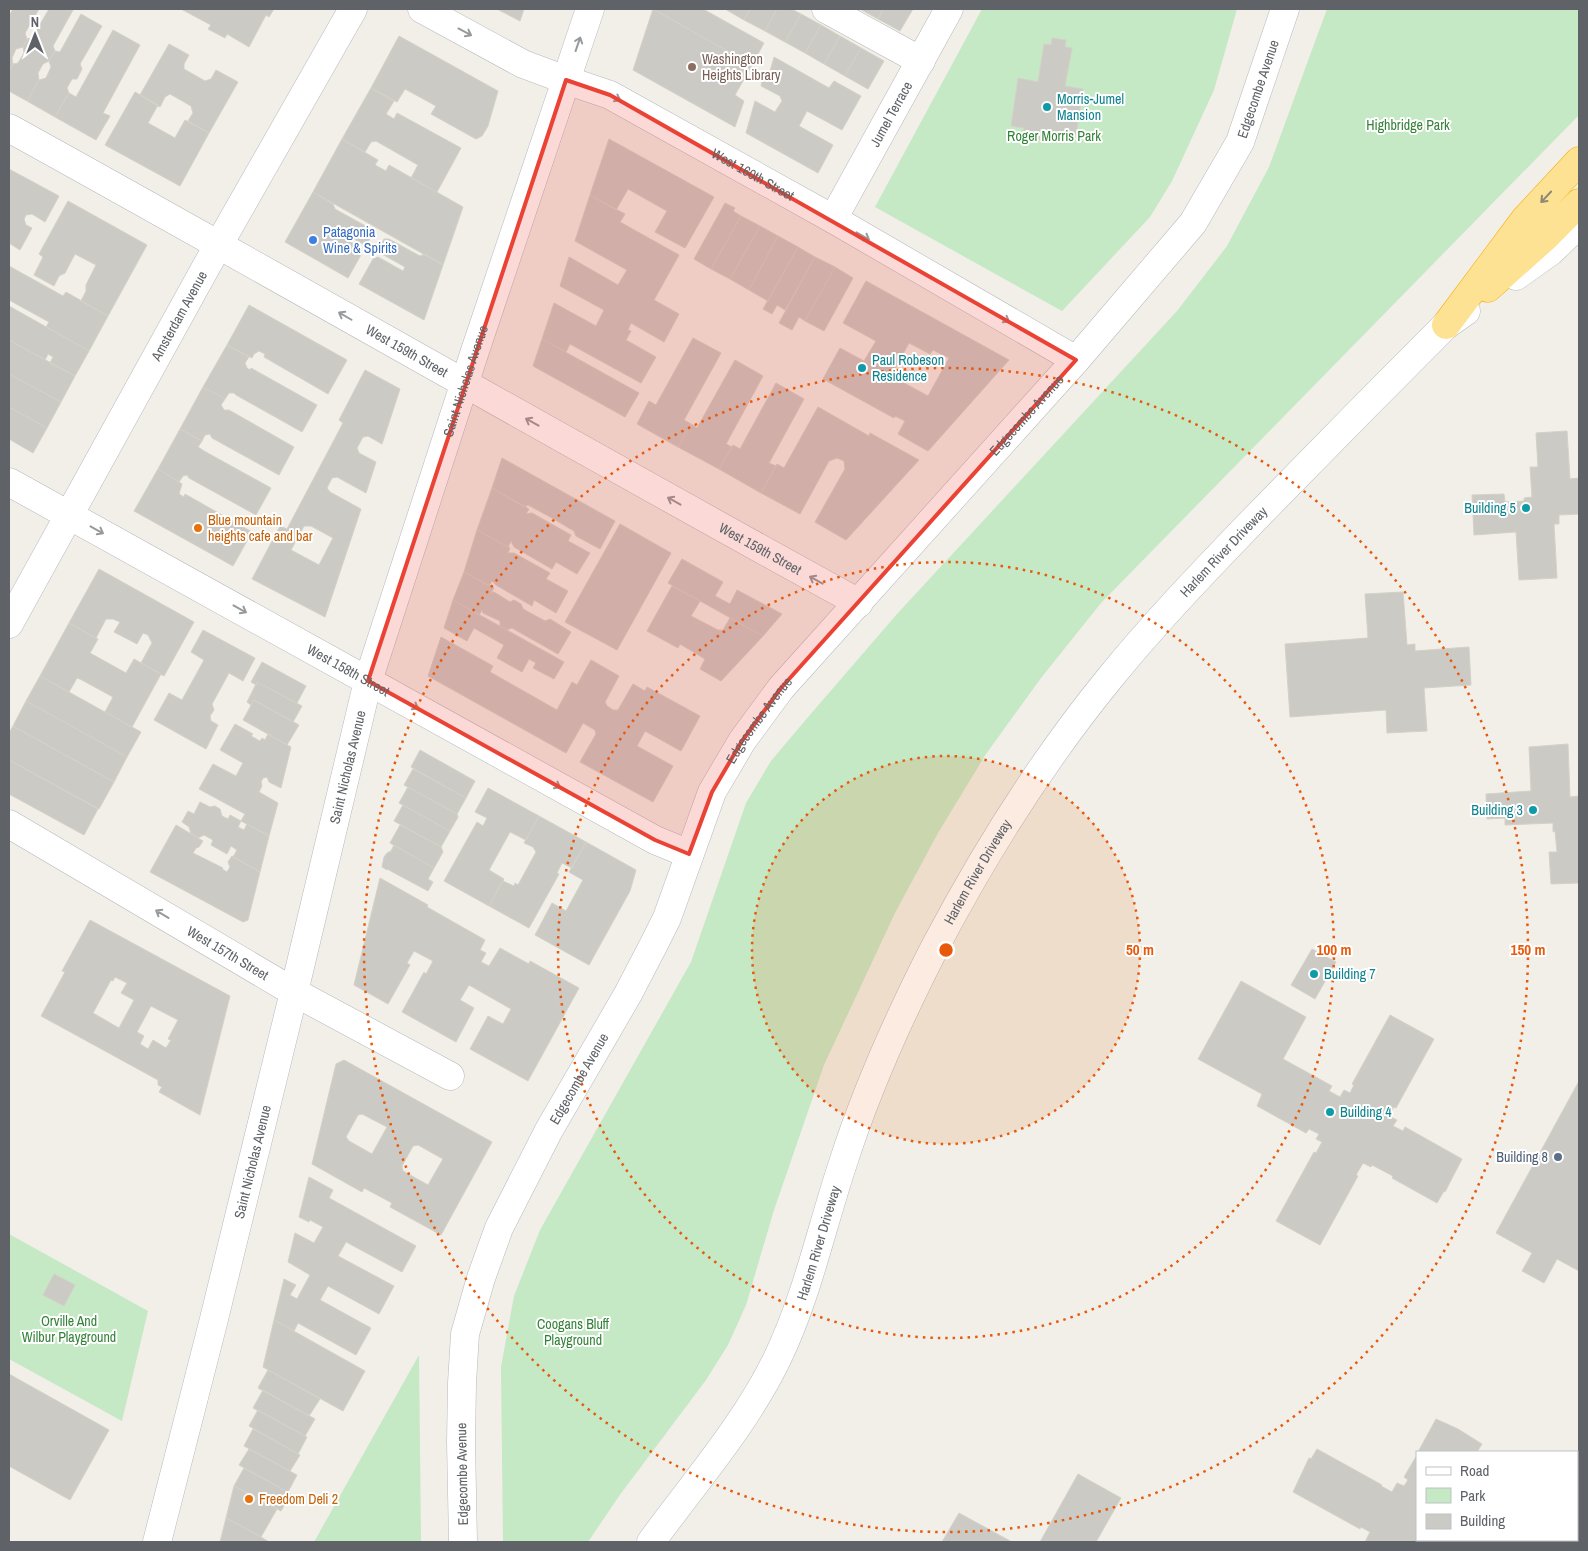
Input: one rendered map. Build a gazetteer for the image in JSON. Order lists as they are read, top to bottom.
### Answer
{
  "streets": {
    "street": [
      "Edgecombe Avenue",
      "Jumel Terrace",
      "West 160th Street",
      "Amsterdam Avenue",
      "West 159th Street",
      "Saint Nicholas Avenue",
      "Harlem River Driveway",
      "West 158th Street",
      "West 157th Street"
    ]
  },
  "crossings": [
    ["Edgecombe Avenue", "West 160th Street"],
    ["Edgecombe Avenue", "West 159th Street"],
    ["Edgecombe Avenue", "West 158th Street"],
    ["Jumel Terrace", "West 160th Street"],
    ["West 160th Street", "Saint Nicholas Avenue"],
    ["Amsterdam Avenue", "West 159th Street"],
    ["Amsterdam Avenue", "West 158th Street"],
    ["West 159th Street", "Saint Nicholas Avenue"],
    ["Saint Nicholas Avenue", "West 158th Street"],
    ["Saint Nicholas Avenue", "West 157th Street"]
  ],
  "one_way": [
    "West 160th Street",
    "West 159th Street",
    "West 158th Street",
    "West 157th Street"
  ],
  "parks": [
    "Highbridge Park",
    "Roger Morris Park",
    "Orville And Wilbur Playground",
    "Coogans Bluff Playground"
  ],
  "places": [
    "Washington Heights Library",
    "Morris-Jumel Mansion",
    "Patagonia Wine & Spirits",
    "Paul Robeson Residence",
    "Building 5",
    "Blue mountain heights cafe and bar",
    "Building 3",
    "Building 7",
    "Building 4",
    "Building 8",
    "Freedom Deli 2"
  ],
  "legend": ["Road", "Park", "Building"],
  "north": "top",
  "rings": ["50 m", "100 m", "150 m"]
}
